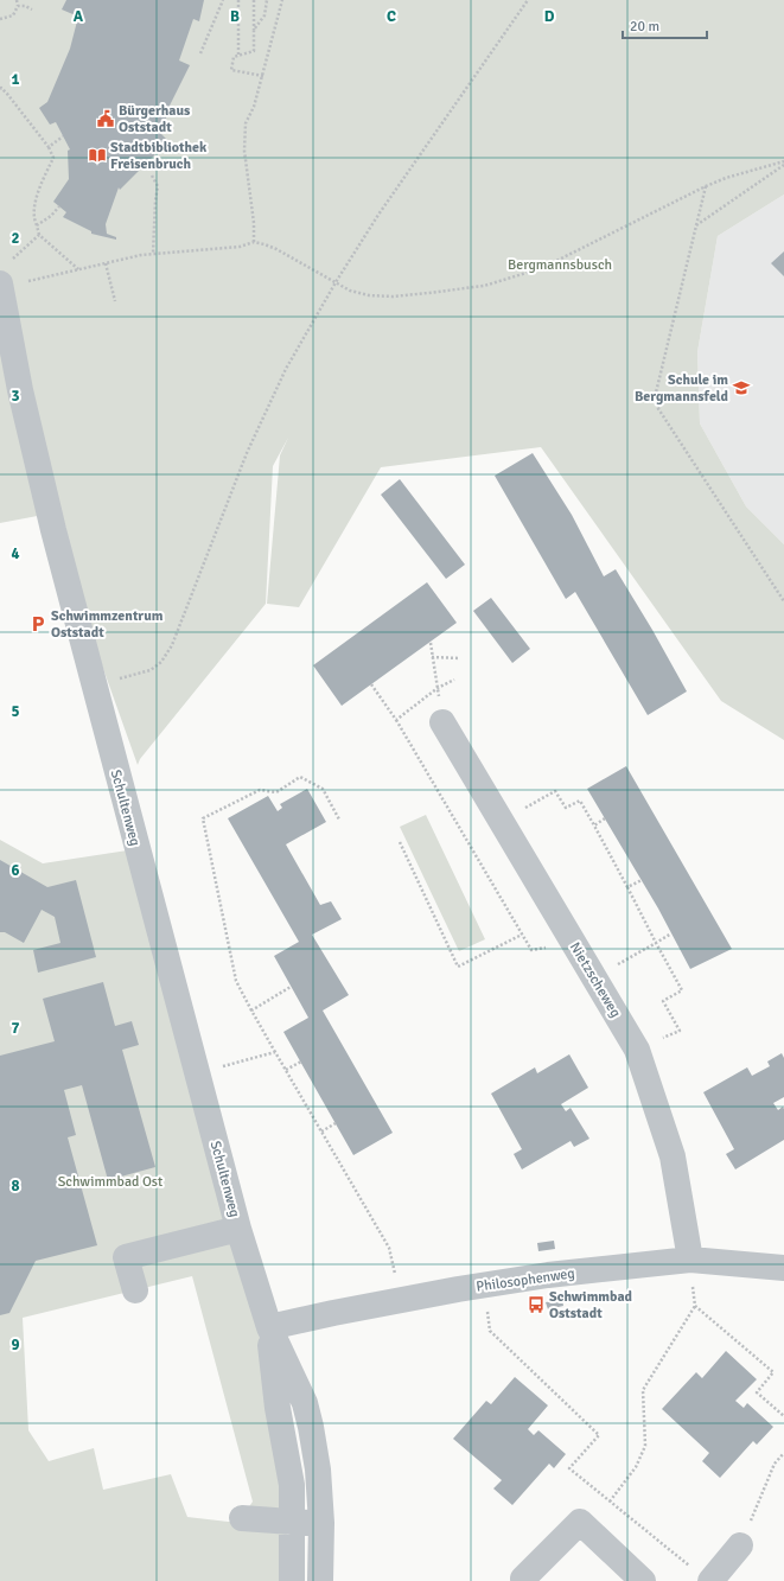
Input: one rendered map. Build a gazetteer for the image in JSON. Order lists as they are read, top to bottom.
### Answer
{
  "streets": {
    "street": ["Schultenweg", "Nietzscheweg", "Philosophenweg"]
  },
  "crossings": [
    ["Schultenweg", "Philosophenweg"],
    ["Nietzscheweg", "Philosophenweg"]
  ],
  "parks": ["Bergmannsbusch", "Schwimmbad Ost"],
  "places": {
    "public building": ["Bürgerhaus Oststadt"],
    "library": ["Stadtbibliothek Freisenbruch"],
    "school or university": ["Schule im Bergmannsfeld"],
    "parking": ["Schwimmzentrum Oststadt"],
    "bus stop": ["Schwimmbad Oststadt"]
  },
  "scale_bar": "20 m",
  "grid": {
    "columns": [
      "A",
      "B",
      "C",
      "D"
    ],
    "rows": [
      "1",
      "2",
      "3",
      "4",
      "5",
      "6",
      "7",
      "8",
      "9"
    ]
  }
}
